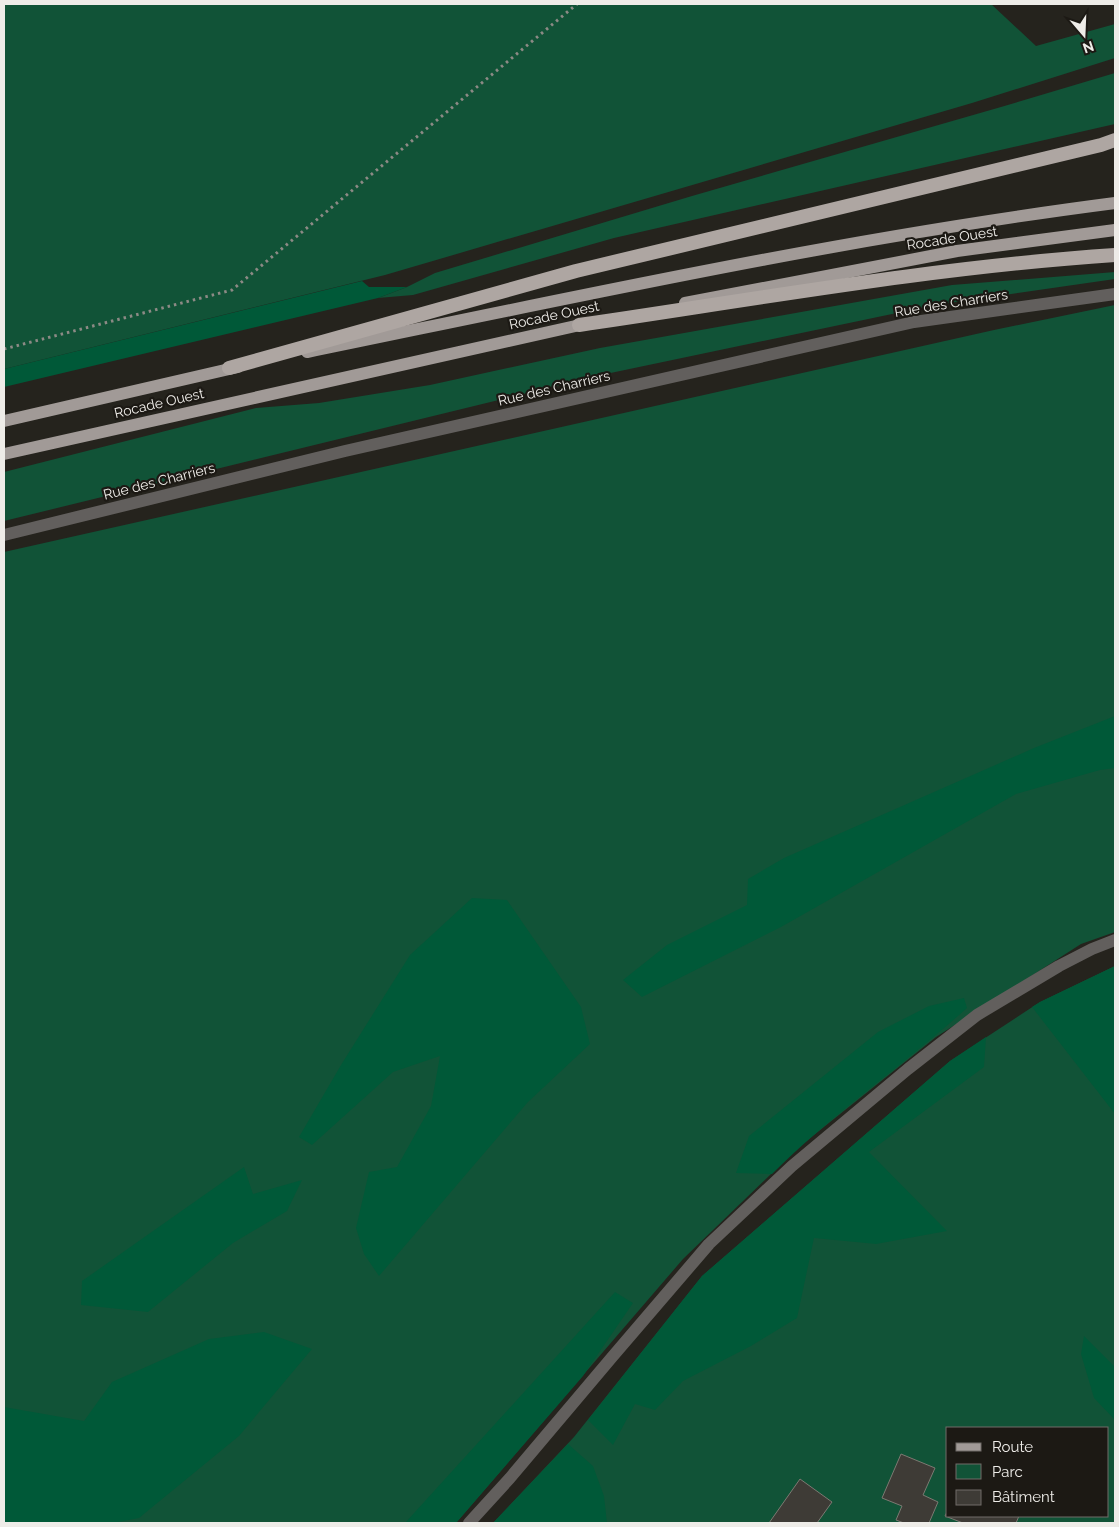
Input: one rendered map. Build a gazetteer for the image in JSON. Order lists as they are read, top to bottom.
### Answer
{
  "streets": {
    "main road": ["Rocade Ouest"],
    "street": ["Rue des Charriers"]
  },
  "legend": ["Route", "Parc", "Bâtiment"],
  "north": "bottom"
}
